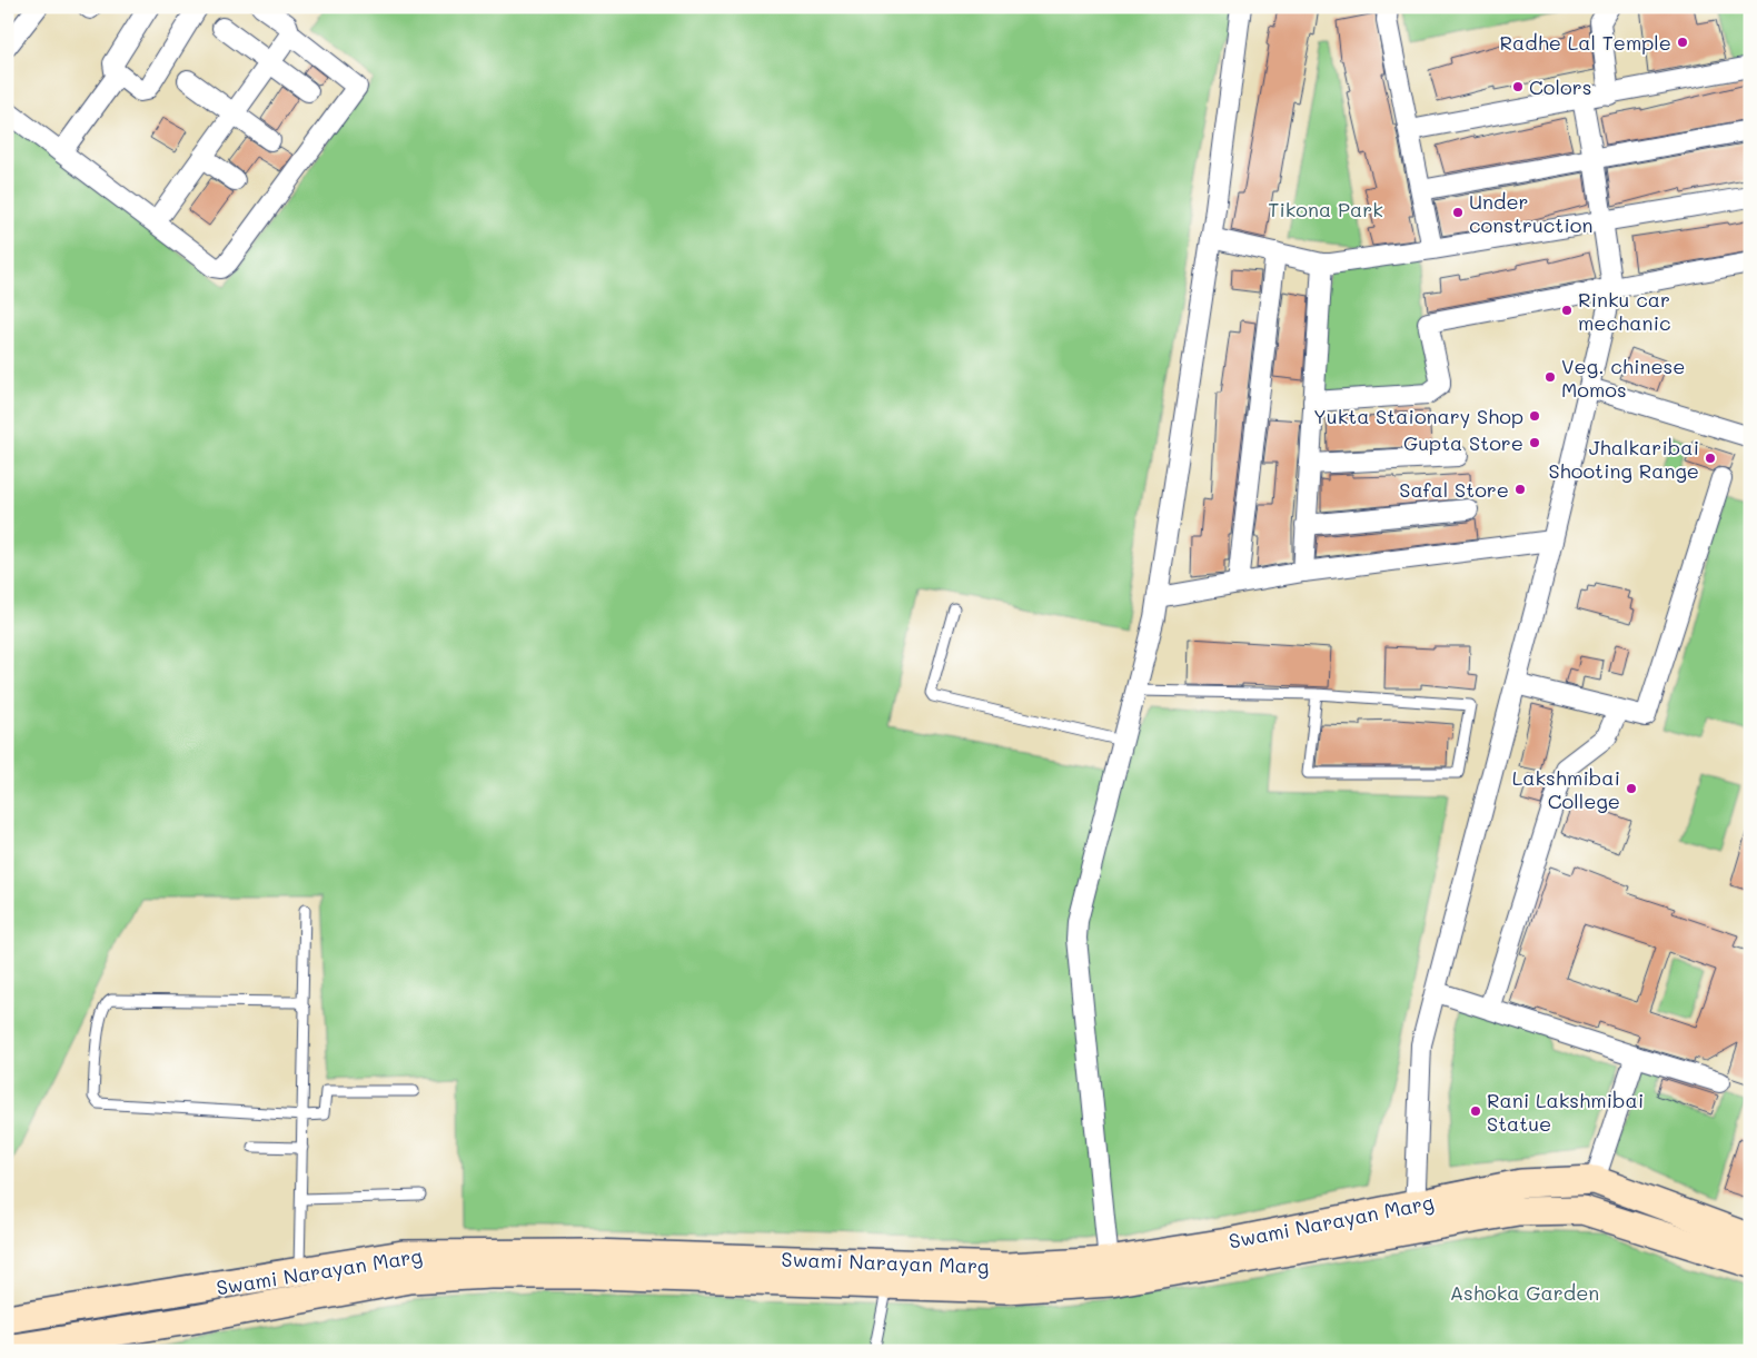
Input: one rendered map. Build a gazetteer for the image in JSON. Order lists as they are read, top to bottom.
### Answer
{
  "streets": {
    "main road": ["Swami Narayan Marg"]
  },
  "parks": ["Tikona Park", "Ashoka Garden"],
  "places": [
    "Radhe Lal Temple",
    "Colors",
    "Under construction",
    "Rinku car mechanic",
    "Veg. chinese Momos",
    "Yukta Staionary Shop",
    "Gupta Store",
    "Jhalkaribai Shooting Range",
    "Safal Store",
    "Lakshmibai College",
    "Rani Lakshmibai Statue"
  ]
}
